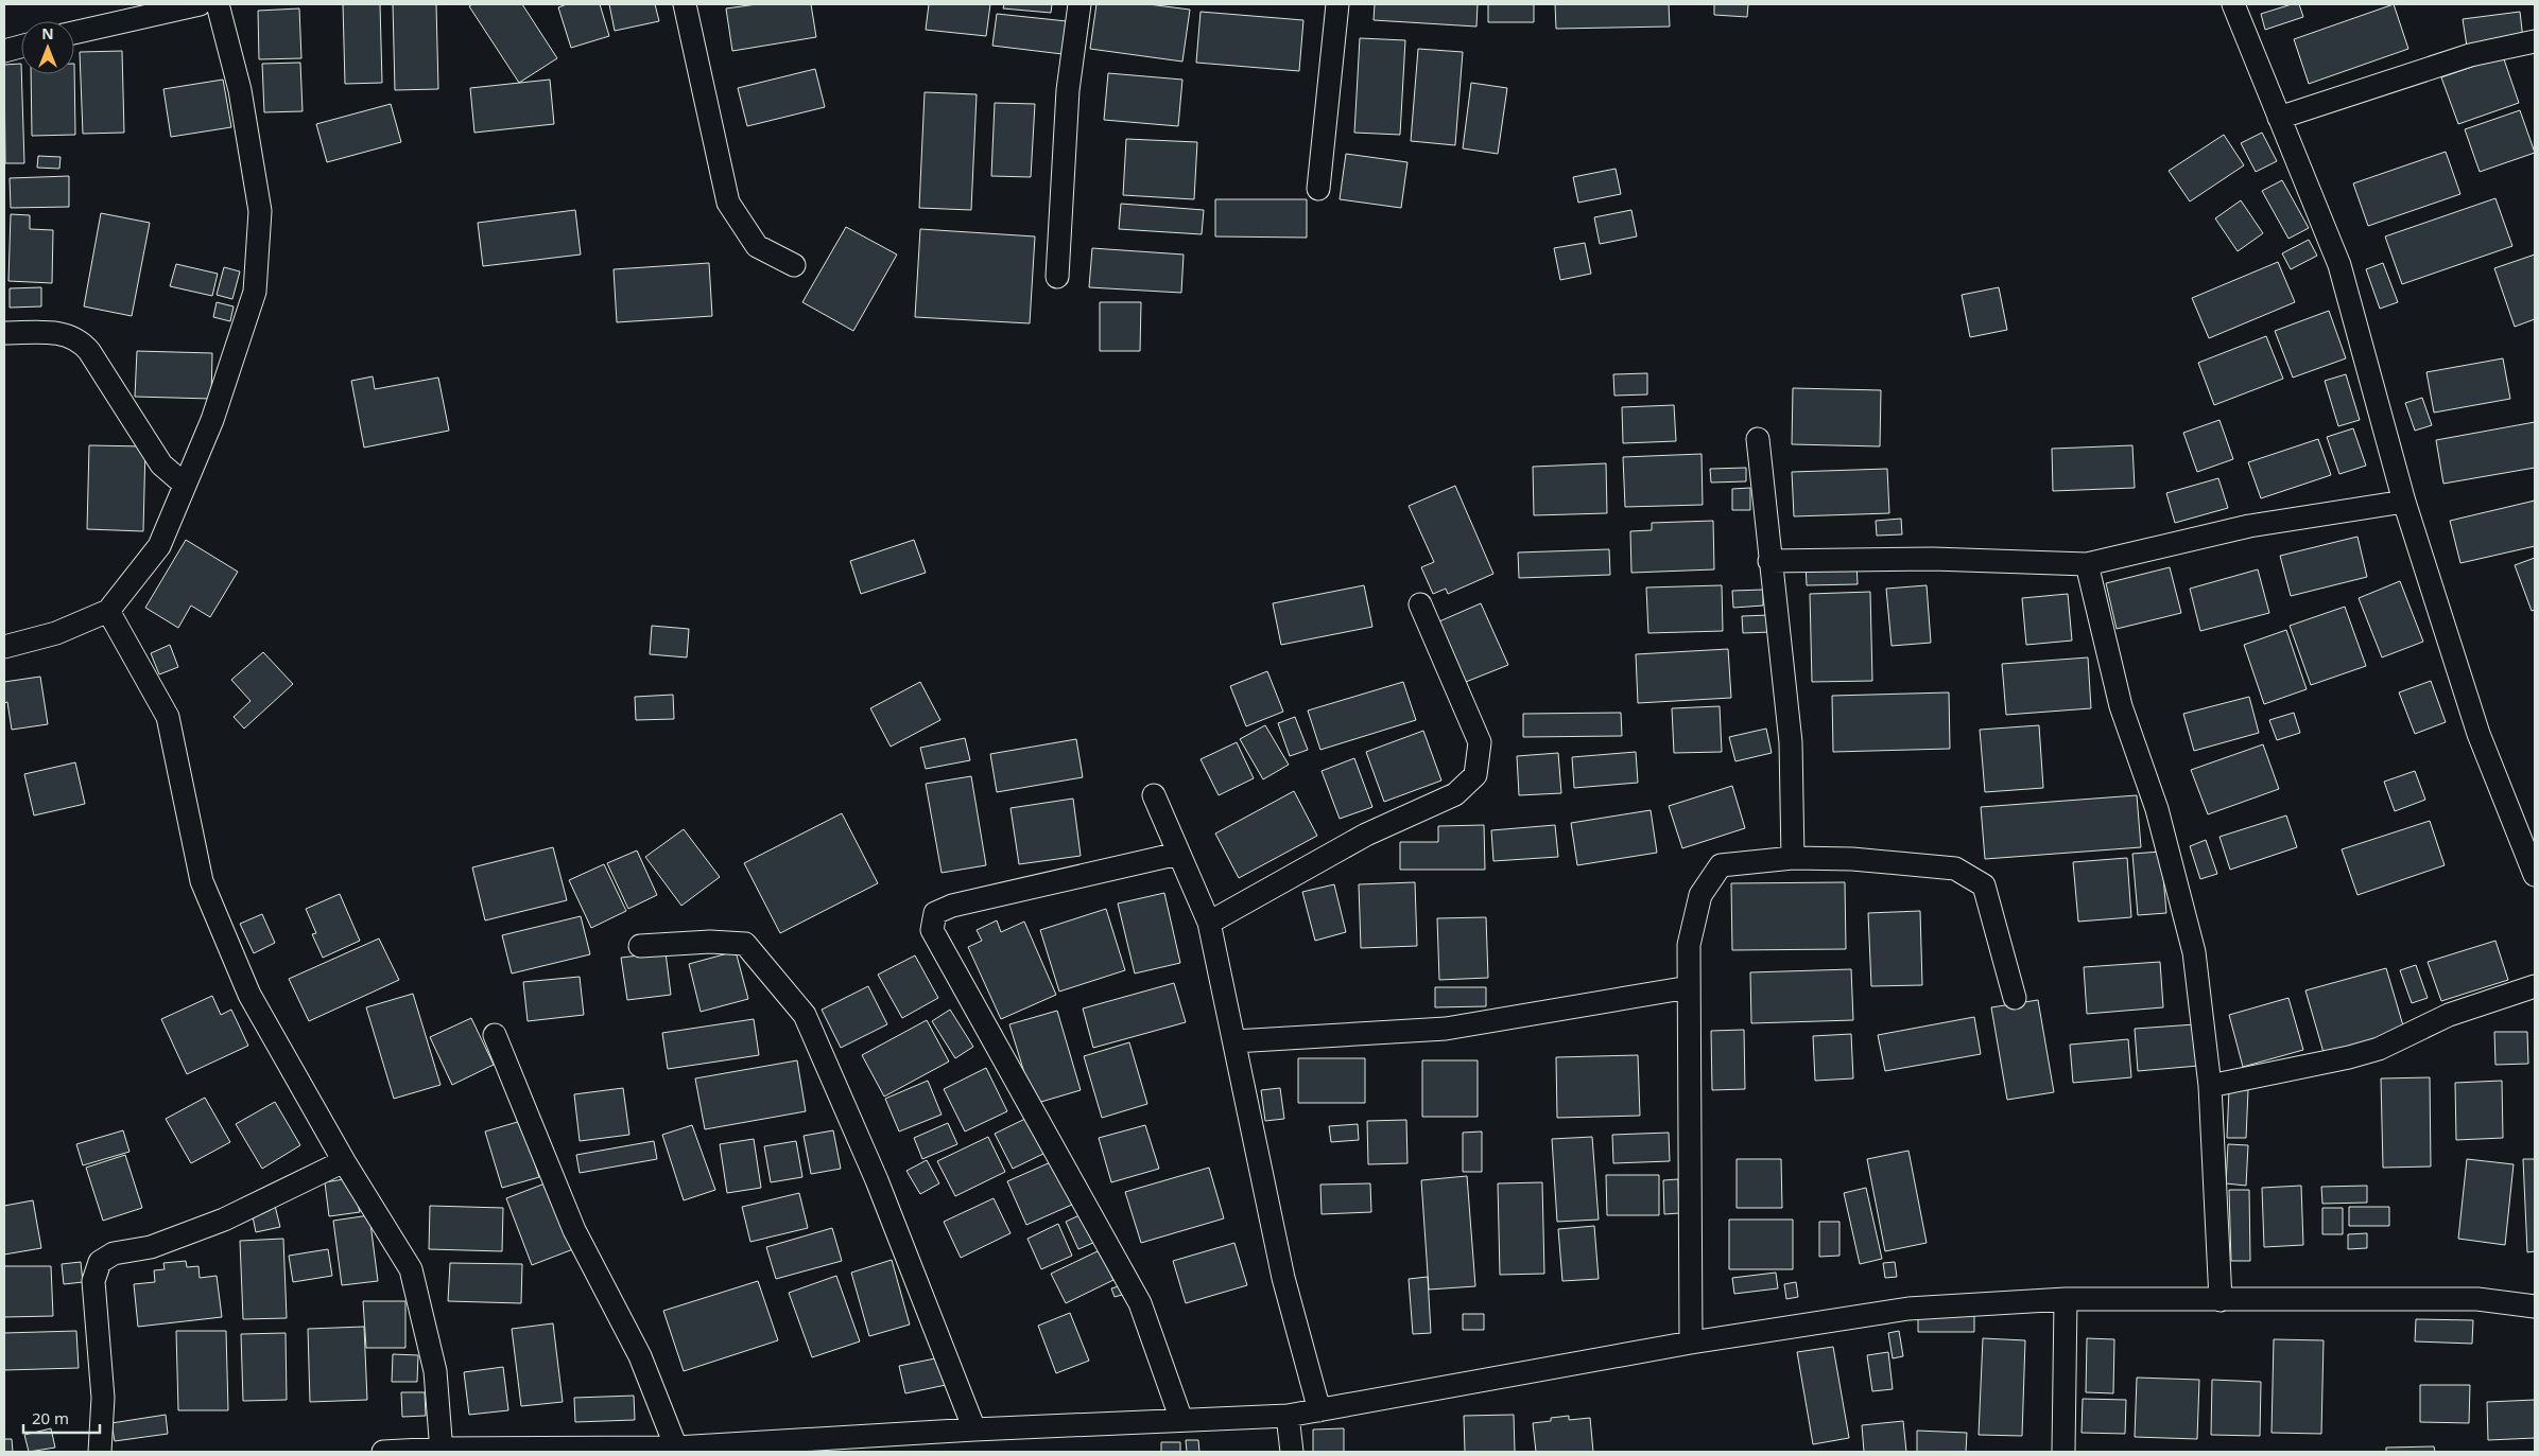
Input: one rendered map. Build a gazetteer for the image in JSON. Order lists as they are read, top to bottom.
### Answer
{
  "scale_bar": "20 m",
  "north": "top"
}
